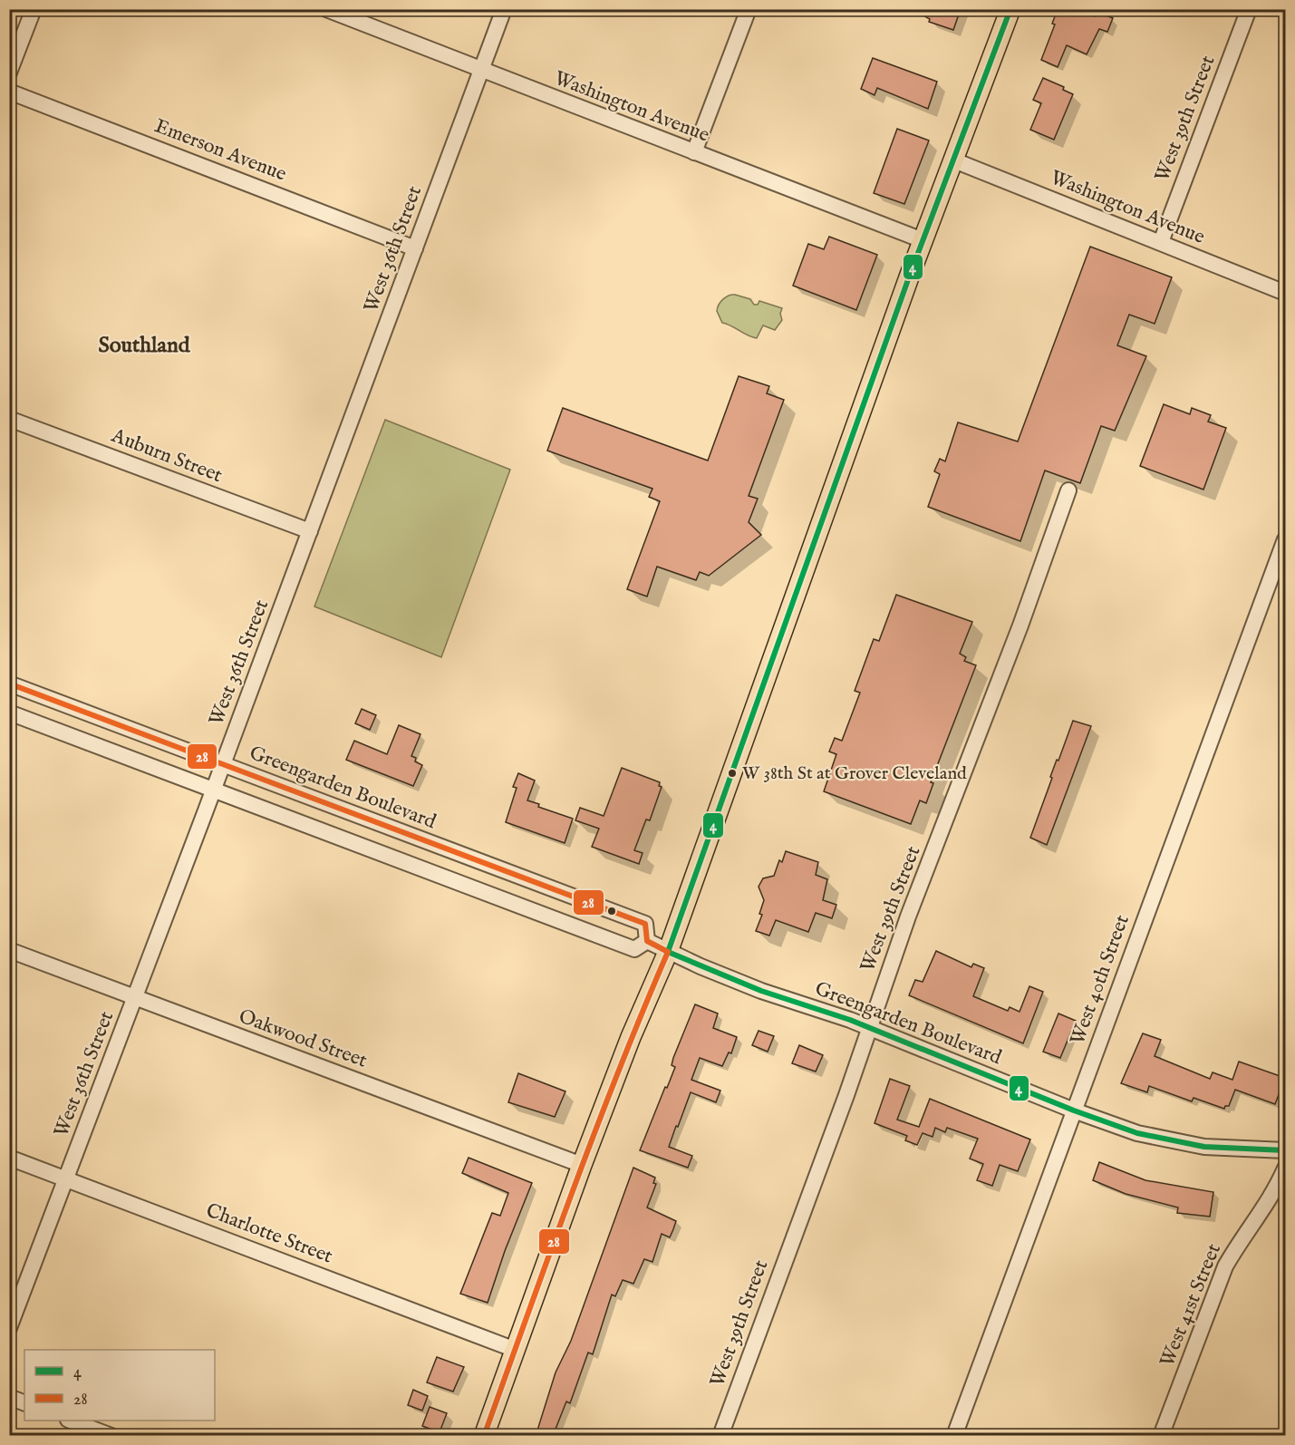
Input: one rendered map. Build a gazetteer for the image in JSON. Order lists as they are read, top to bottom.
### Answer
{
  "streets": {
    "street": [
      "Washington Avenue",
      "West 39th Street",
      "Emerson Avenue",
      "West 36th Street",
      "Auburn Street",
      "Greengarden Boulevard",
      "West 40th Street",
      "Oakwood Street",
      "Charlotte Street",
      "West 41st Street"
    ]
  },
  "crossings": [
    ["Washington Avenue", "West 39th Street"],
    ["Washington Avenue", "West 36th Street"],
    ["West 39th Street", "Greengarden Boulevard"],
    ["Emerson Avenue", "West 36th Street"],
    ["West 36th Street", "Auburn Street"],
    ["West 36th Street", "Greengarden Boulevard"],
    ["West 36th Street", "Oakwood Street"],
    ["West 36th Street", "Charlotte Street"],
    ["Greengarden Boulevard", "West 40th Street"]
  ],
  "districts": ["Southland"],
  "places": ["W 38th St at Grover Cleveland"],
  "lines": ["transit line 4", "transit line 28"],
  "legend": ["4", "28"]
}
